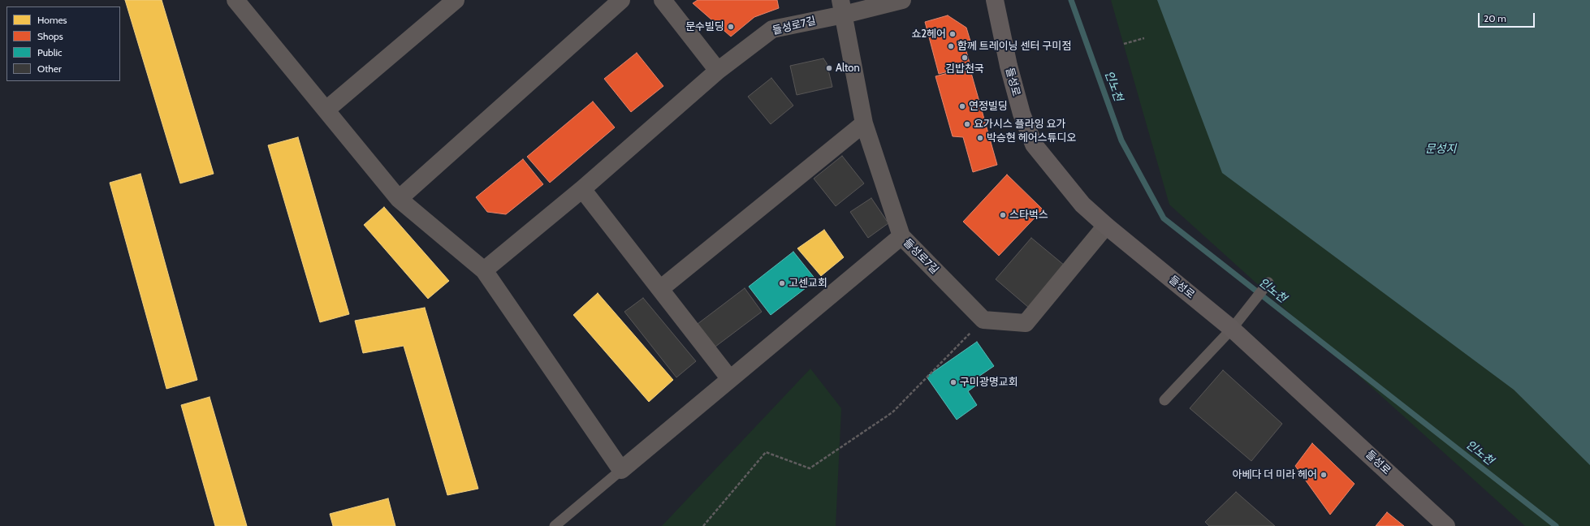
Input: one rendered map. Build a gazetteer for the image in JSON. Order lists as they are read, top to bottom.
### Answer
{
  "streets": {
    "street": ["들성로7길", "들성로"]
  },
  "water": ["인노천", "문성지"],
  "places": [
    "문수빌딩",
    "쇼2헤어",
    "함께 트레이닝 센터 구미점",
    "김밥천국",
    "Alton",
    "연정빌딩",
    "요가시스 플라잉 요가",
    "박승현 헤어스튜디오",
    "스타벅스",
    "고센교회",
    "구미광명교회",
    "아베다 더 미라 헤어"
  ],
  "legend": [
    "Homes",
    "Shops",
    "Public",
    "Other"
  ],
  "scale_bar": "20 m"
}
